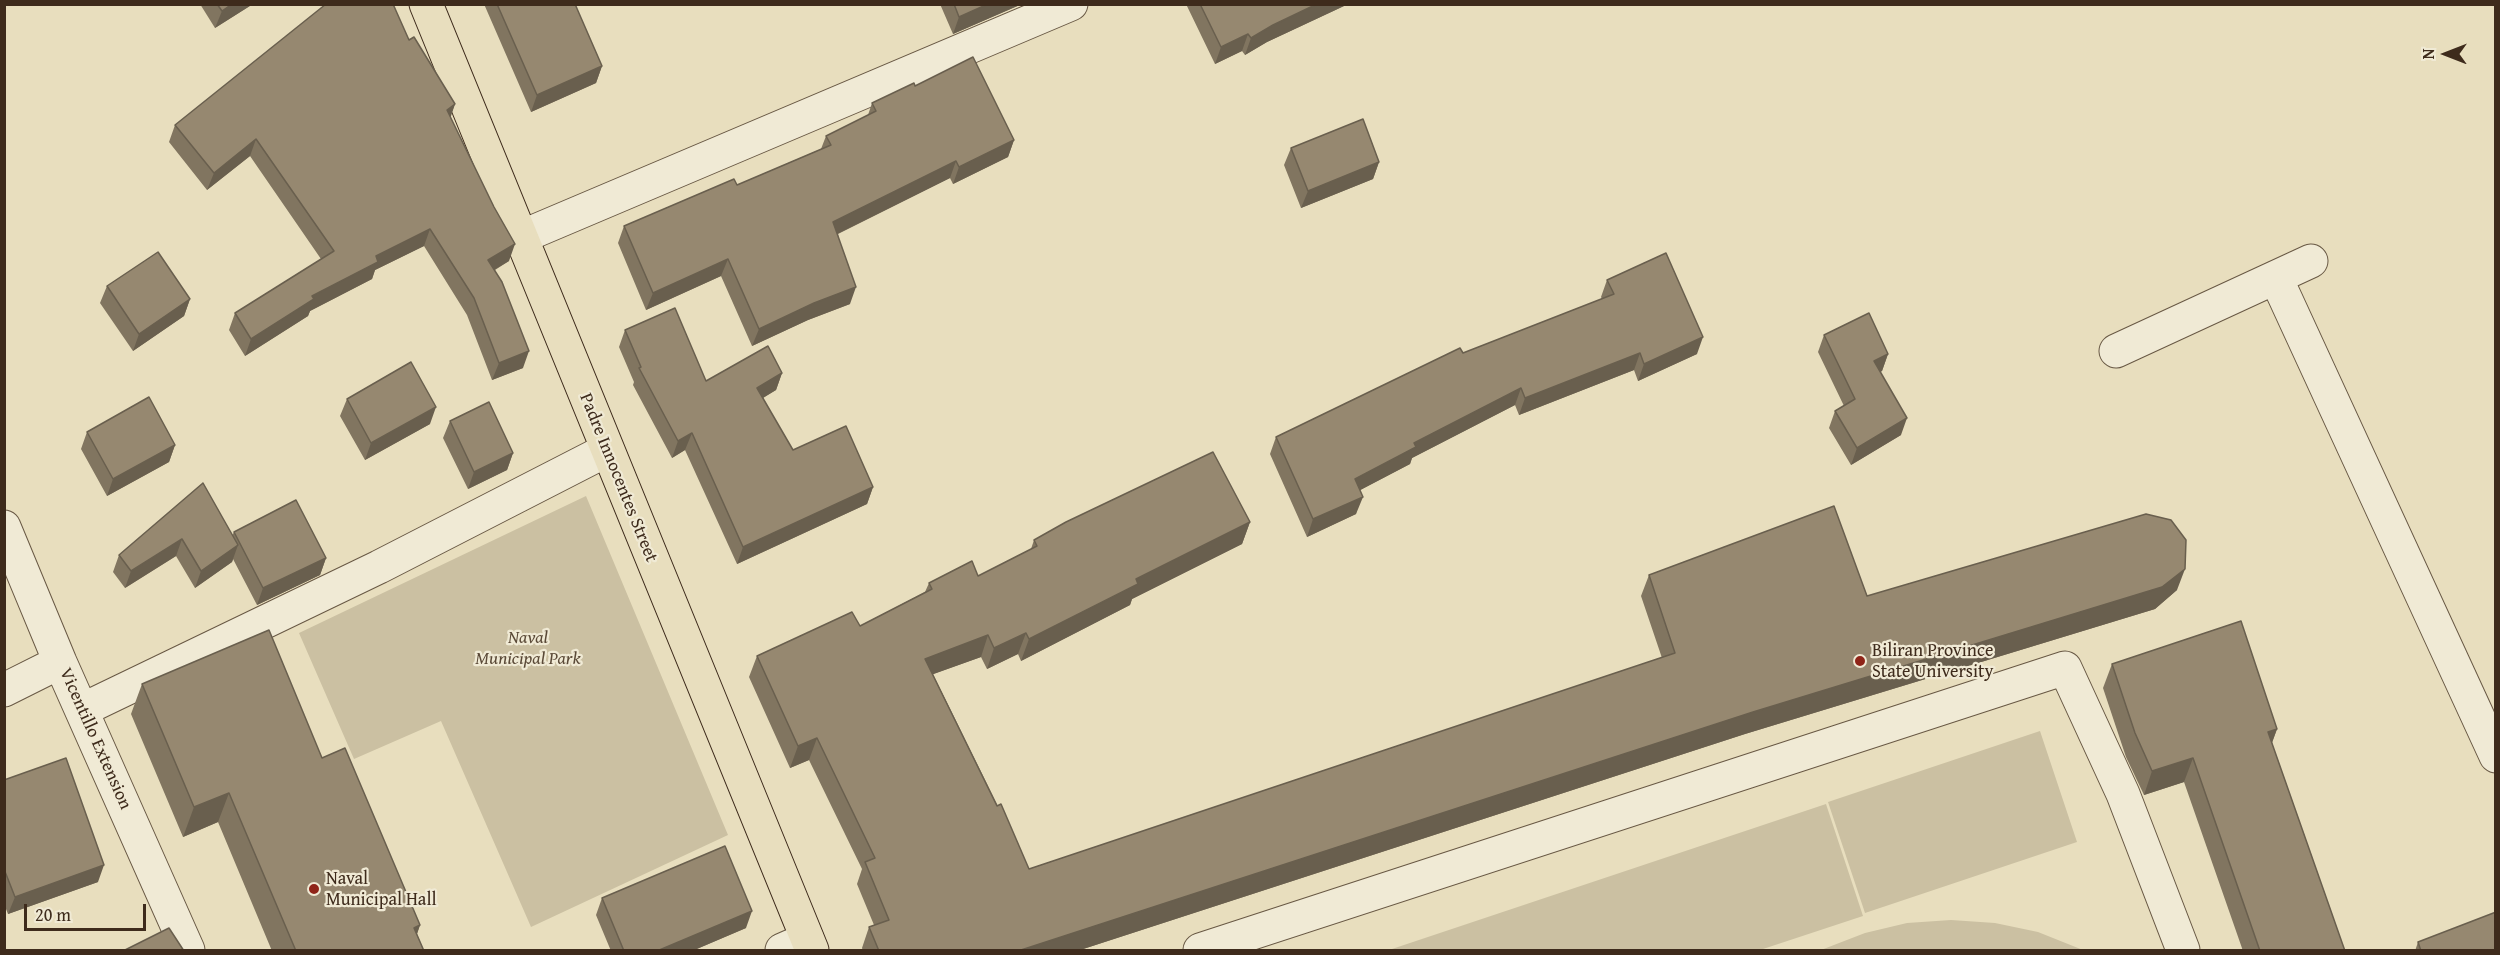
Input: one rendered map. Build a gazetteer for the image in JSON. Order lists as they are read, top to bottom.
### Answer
{
  "streets": {
    "main road": ["Padre Innocentes Street"],
    "street": ["Vicentillo Extension"]
  },
  "parks": ["Naval Municipal Park"],
  "places": ["Biliran Province State University", "Naval Municipal Hall"],
  "scale_bar": "20 m",
  "north": "left"
}
